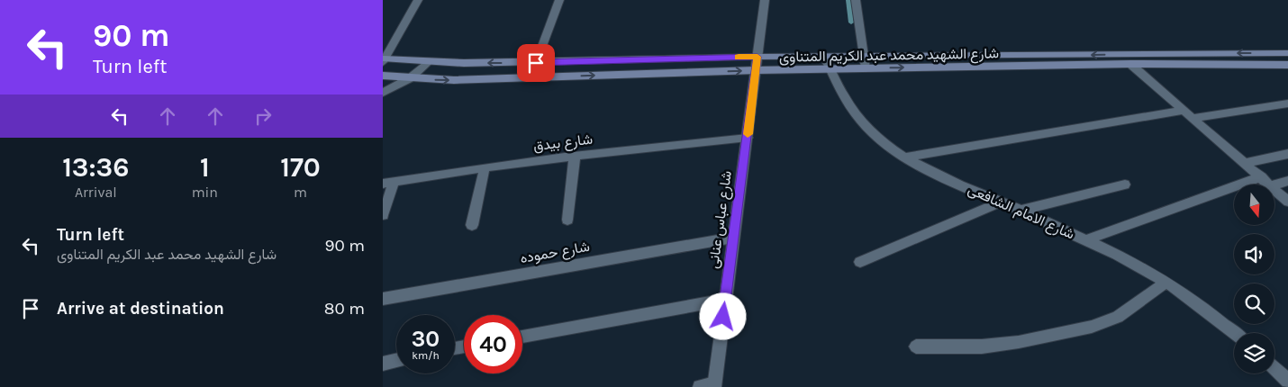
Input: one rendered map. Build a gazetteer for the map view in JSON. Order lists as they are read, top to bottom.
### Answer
{
  "streets": {
    "main road": ["شارع الشهيد محمد عبد الكريم المتناوى"],
    "street": [
      "شارع بيدق",
      "شارع الامام الشافعى",
      "شارع عباس عنانى",
      "شارع حموده"
    ]
  },
  "crossings": [
    ["شارع الشهيد محمد عبد الكريم المتناوى", "شارع الامام الشافعى"],
    ["شارع الشهيد محمد عبد الكريم المتناوى", "شارع عباس عنانى"],
    ["شارع بيدق", "شارع عباس عنانى"],
    ["شارع عباس عنانى", "شارع حموده"]
  ],
  "north": "bottom",
  "page": {
    "turn": ["90 m", "Turn left"],
    "eta": [
      "13:36",
      "Arrival",
      "1",
      "min",
      "170",
      "m"
    ],
    "list": [
      {
        "name": "Turn left",
        "note": "شارع الشهيد محمد عبد الكريم المتناوى",
        "value": "90 m"
      },
      {
        "name": "Arrive at destination",
        "value": "80 m"
      }
    ],
    "speed": "30 km/h",
    "limit": "40"
  }
}
